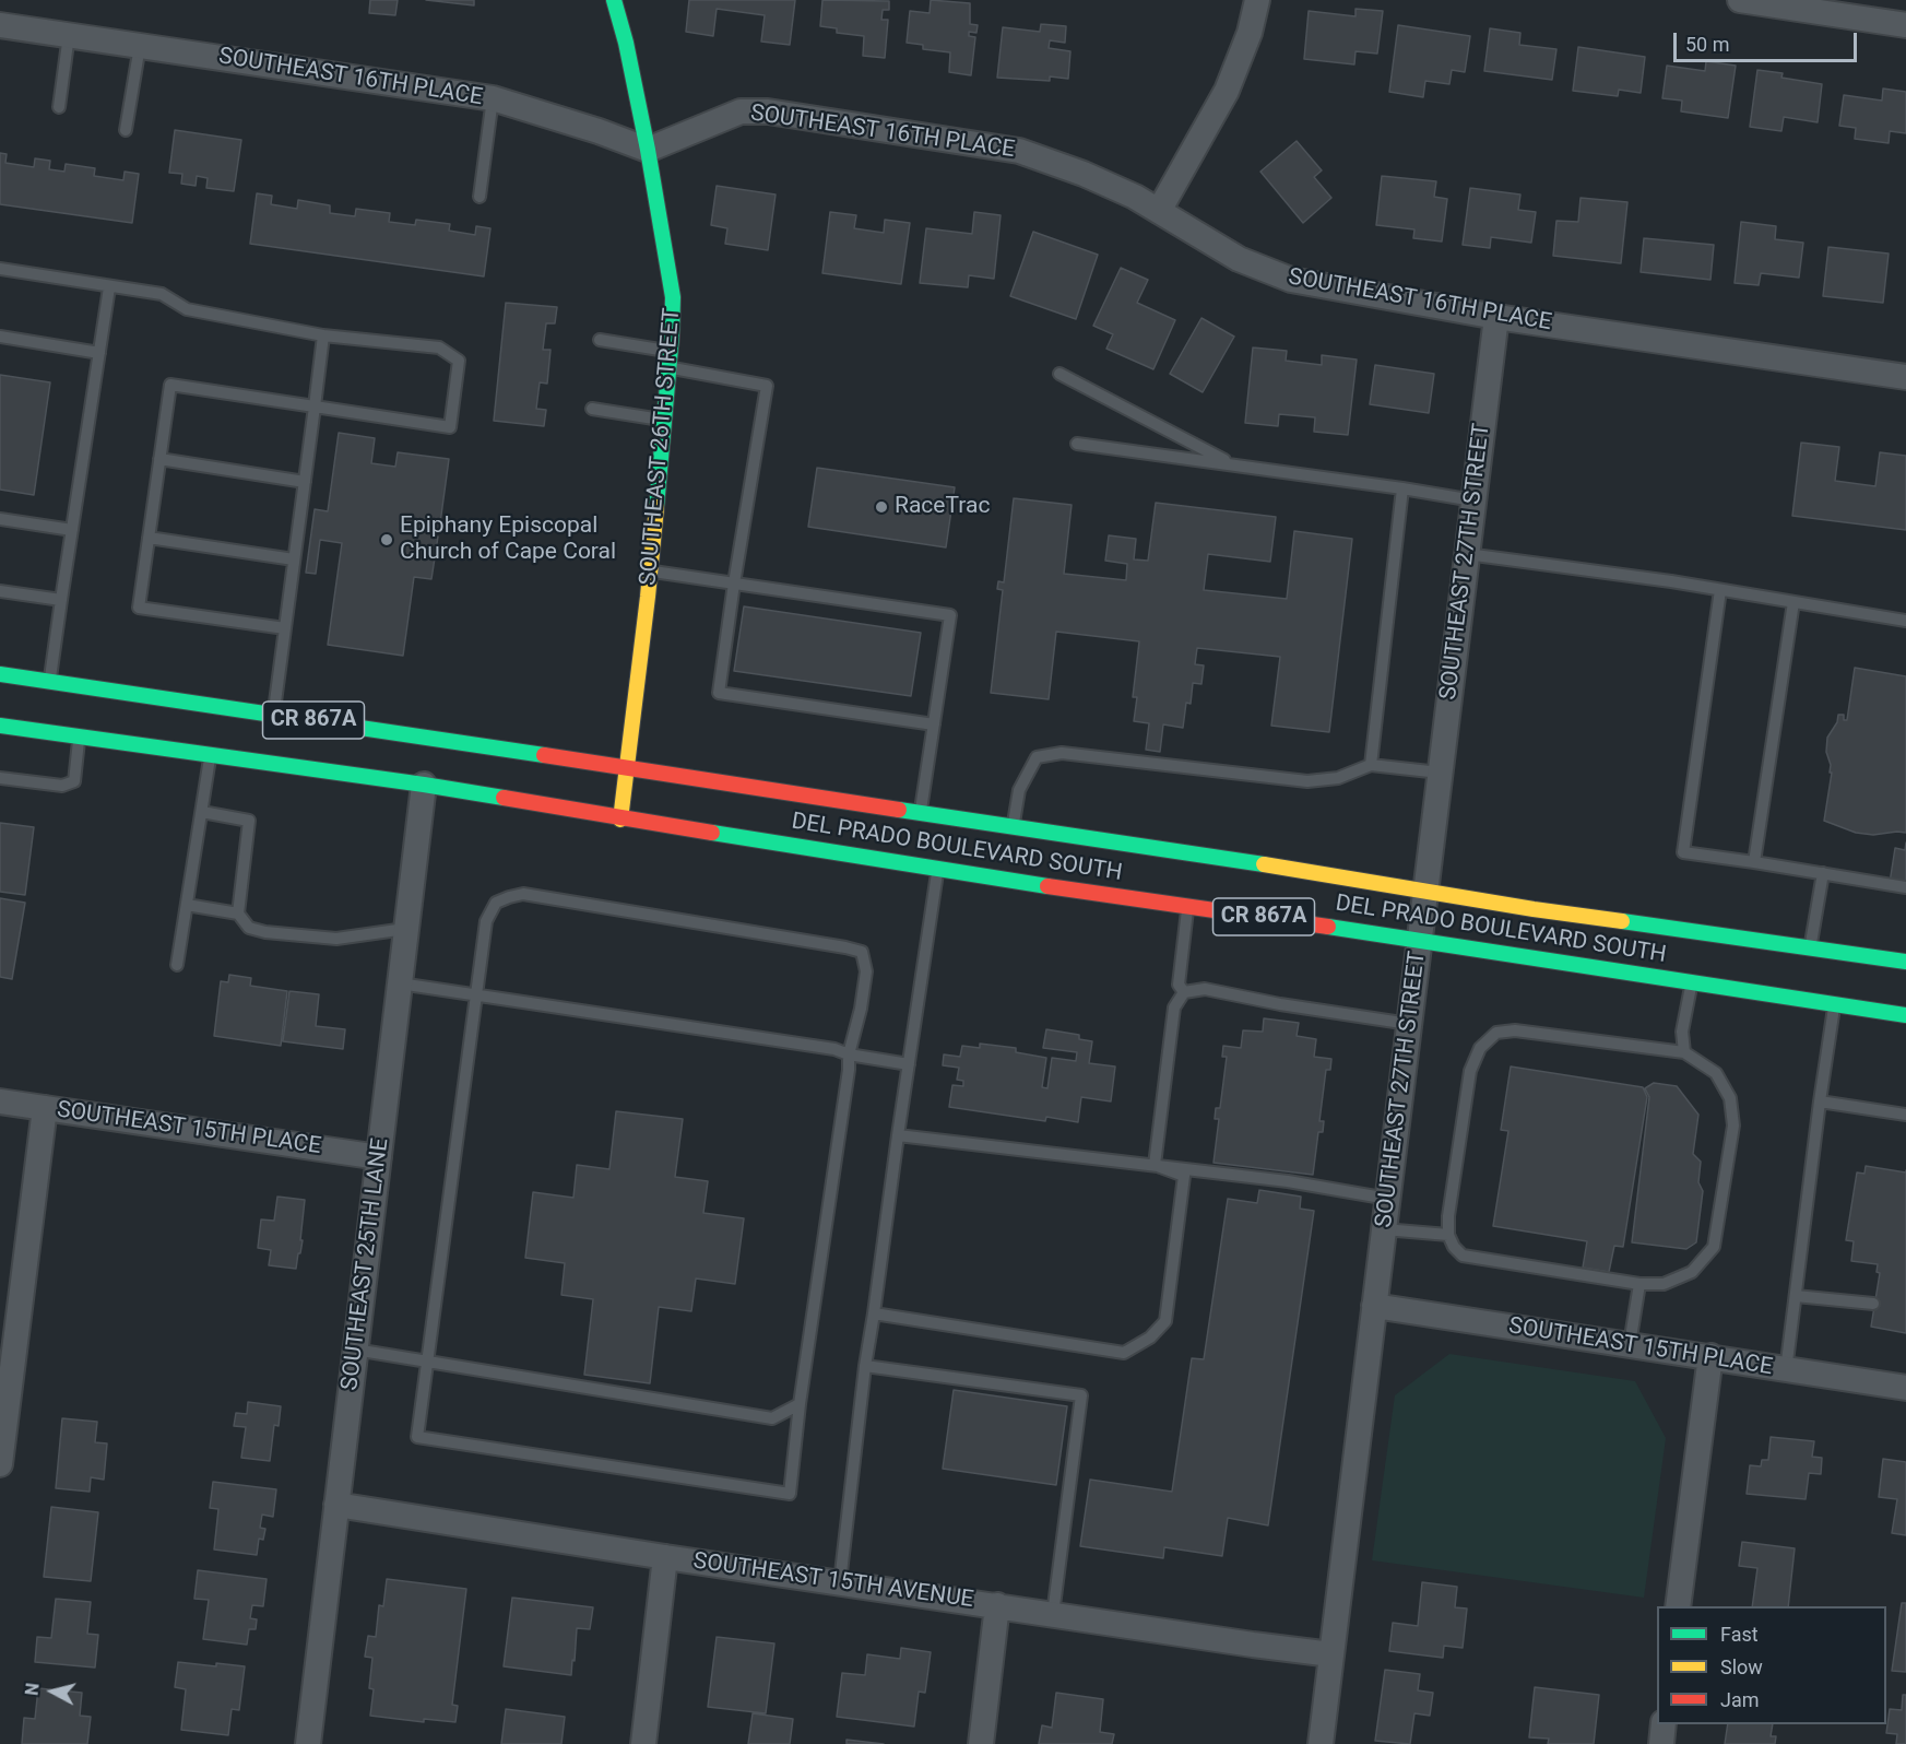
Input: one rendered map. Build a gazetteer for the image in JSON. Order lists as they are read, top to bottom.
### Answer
{
  "streets": {
    "main road": ["SOUTHEAST 26TH STREET", "CR 867A", "DEL PRADO BOULEVARD SOUTH"],
    "street": [
      "SOUTHEAST 16TH PLACE",
      "SOUTHEAST 27TH STREET",
      "SOUTHEAST 15TH PLACE",
      "SOUTHEAST 25TH LANE",
      "SOUTHEAST 15TH AVENUE"
    ]
  },
  "crossings": [
    ["SOUTHEAST 16TH PLACE", "SOUTHEAST 26TH STREET"],
    ["SOUTHEAST 16TH PLACE", "SOUTHEAST 27TH STREET"],
    ["SOUTHEAST 26TH STREET", "DEL PRADO BOULEVARD SOUTH"],
    ["SOUTHEAST 27TH STREET", "DEL PRADO BOULEVARD SOUTH"],
    ["SOUTHEAST 27TH STREET", "SOUTHEAST 15TH PLACE"],
    ["SOUTHEAST 27TH STREET", "SOUTHEAST 15TH AVENUE"],
    ["DEL PRADO BOULEVARD SOUTH", "SOUTHEAST 25TH LANE"],
    ["SOUTHEAST 15TH PLACE", "SOUTHEAST 25TH LANE"],
    ["SOUTHEAST 25TH LANE", "SOUTHEAST 15TH AVENUE"]
  ],
  "places": ["RaceTrac", "Epiphany Episcopal Church of Cape Coral"],
  "legend": ["Fast", "Slow", "Jam"],
  "scale_bar": "50 m",
  "north": "left"
}
